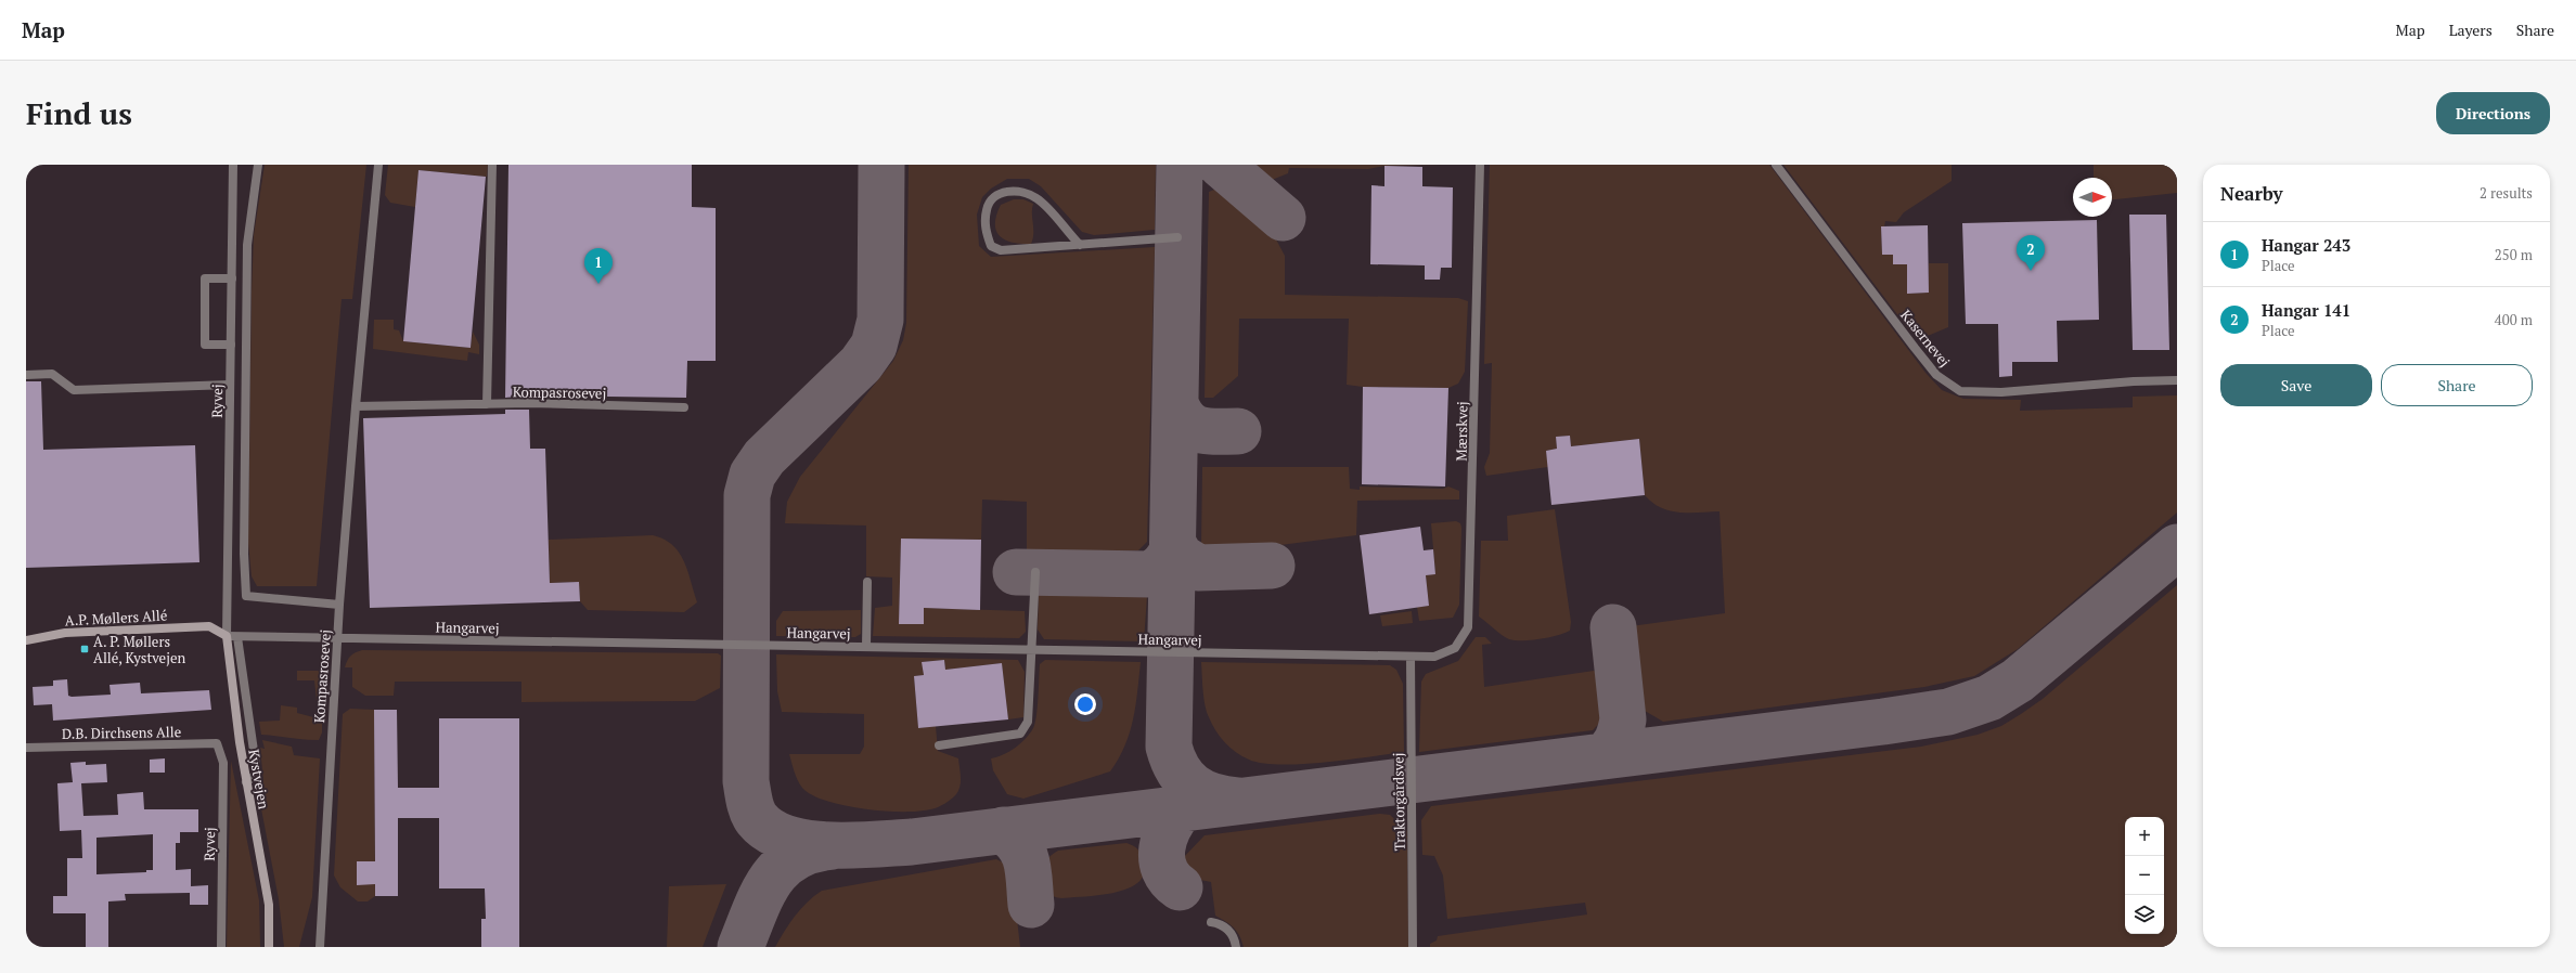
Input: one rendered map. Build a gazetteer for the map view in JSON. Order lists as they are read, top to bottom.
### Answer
{
  "streets": {
    "street": [
      "Kasernevej",
      "Kompasrosevej",
      "Ryvej",
      "Mærskvej",
      "A.P. Møllers Allé",
      "Hangarvej",
      "D.B. Dirchsens Alle",
      "Kystvejen",
      "Traktorgårdsvej"
    ]
  },
  "crossings": [
    ["Kompasrosevej", "Hangarvej"],
    ["Ryvej", "A.P. Møllers Allé"],
    ["Ryvej", "Hangarvej"],
    ["Ryvej", "D.B. Dirchsens Alle"],
    ["Ryvej", "Kystvejen"],
    ["Mærskvej", "Hangarvej"],
    ["Mærskvej", "Traktorgårdsvej"],
    ["A.P. Møllers Allé", "Hangarvej"],
    ["A.P. Møllers Allé", "Kystvejen"],
    ["Hangarvej", "Kystvejen"],
    ["Hangarvej", "Traktorgårdsvej"]
  ],
  "places": {
    "transit": ["A. P. Møllers Allé, Kystvejen"]
  },
  "north": "right",
  "page": {
    "header": "Map",
    "nav": ["Map", "Layers", "Share"],
    "buttons": [
      "Directions",
      ["Save", "Share"]
    ],
    "title": "Find us",
    "heading": ["Nearby", "2 results"],
    "list": [
      {
        "mark": "1",
        "name": "Hangar 243",
        "note": "Place",
        "value": "250 m"
      },
      {
        "mark": "2",
        "name": "Hangar 141",
        "note": "Place",
        "value": "400 m"
      }
    ],
    "pins": ["2", "1"],
    "map_buttons": ["+", "−"]
  }
}
